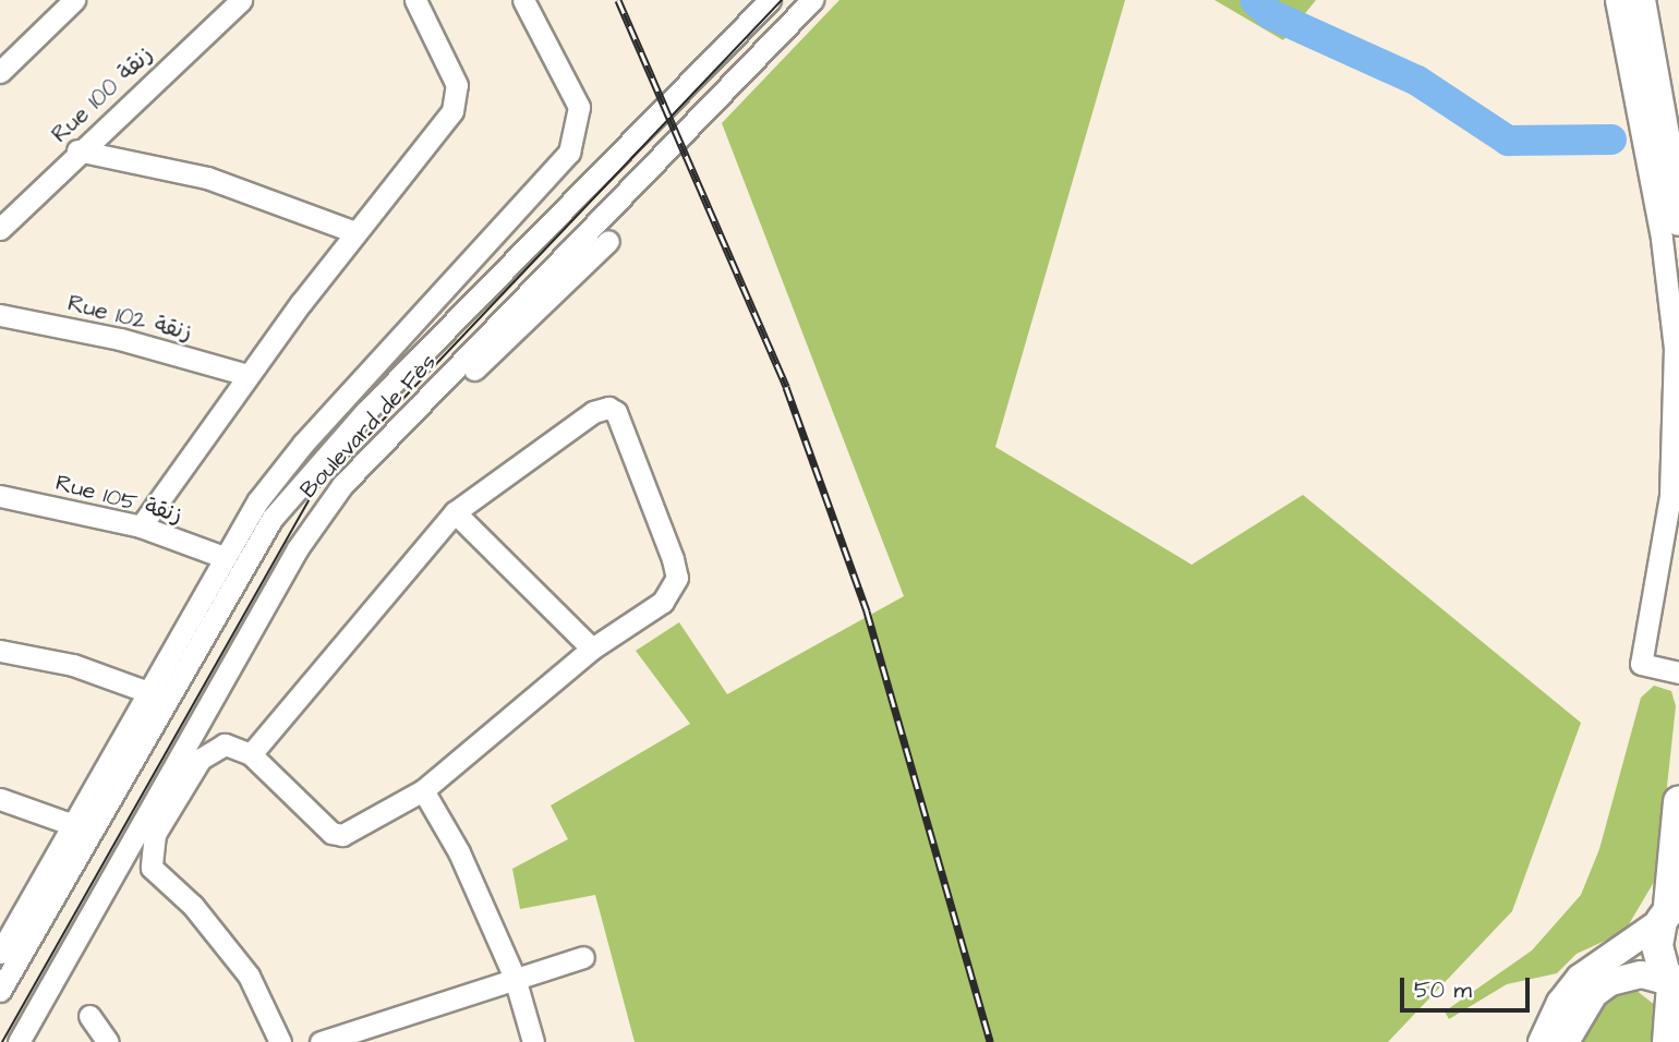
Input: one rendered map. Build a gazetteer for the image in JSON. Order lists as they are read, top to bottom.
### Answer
{
  "streets": {
    "street": [
      "Rue 100 زنقة",
      "Rue 102 زنقة",
      "Boulevard de Fès",
      "Rue 105 زنقة"
    ]
  },
  "scale_bar": "50 m"
}
